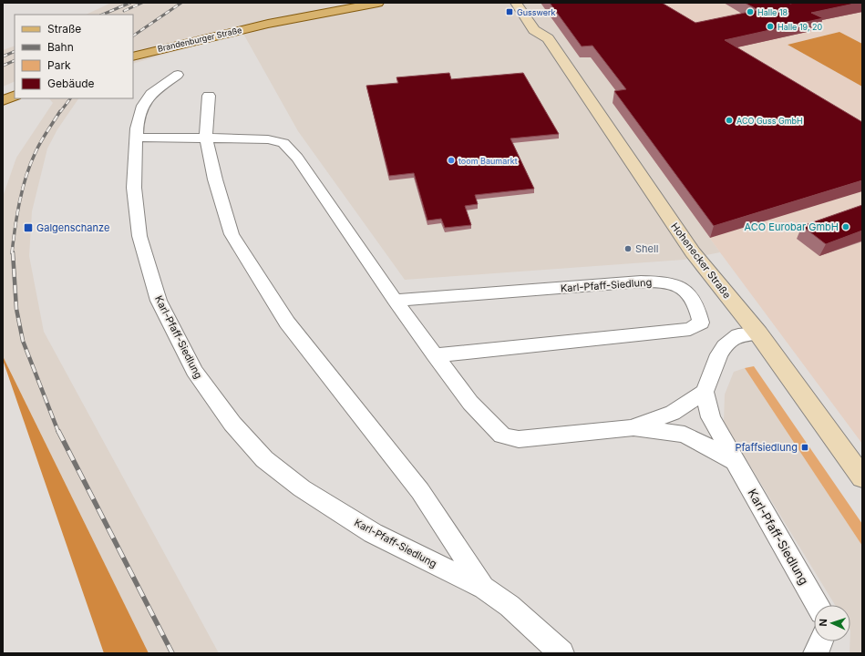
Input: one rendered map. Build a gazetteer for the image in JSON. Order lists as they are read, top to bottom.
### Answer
{
  "streets": {
    "main road": ["Brandenburger Straße", "Hohenecker Straße"],
    "street": ["Karl-Pfaff-Siedlung"]
  },
  "places": {
    "transit": ["Gusswerk", "Galgenschanze", "Pfaffsiedlung"],
    "other": [
      "Halle 18",
      "Halle 19, 20",
      "ACO Guss GmbH",
      "toom Baumarkt",
      "ACO Eurobar GmbH",
      "Shell"
    ]
  },
  "legend": [
    "Straße",
    "Bahn",
    "Park",
    "Gebäude"
  ],
  "north": "left"
}
